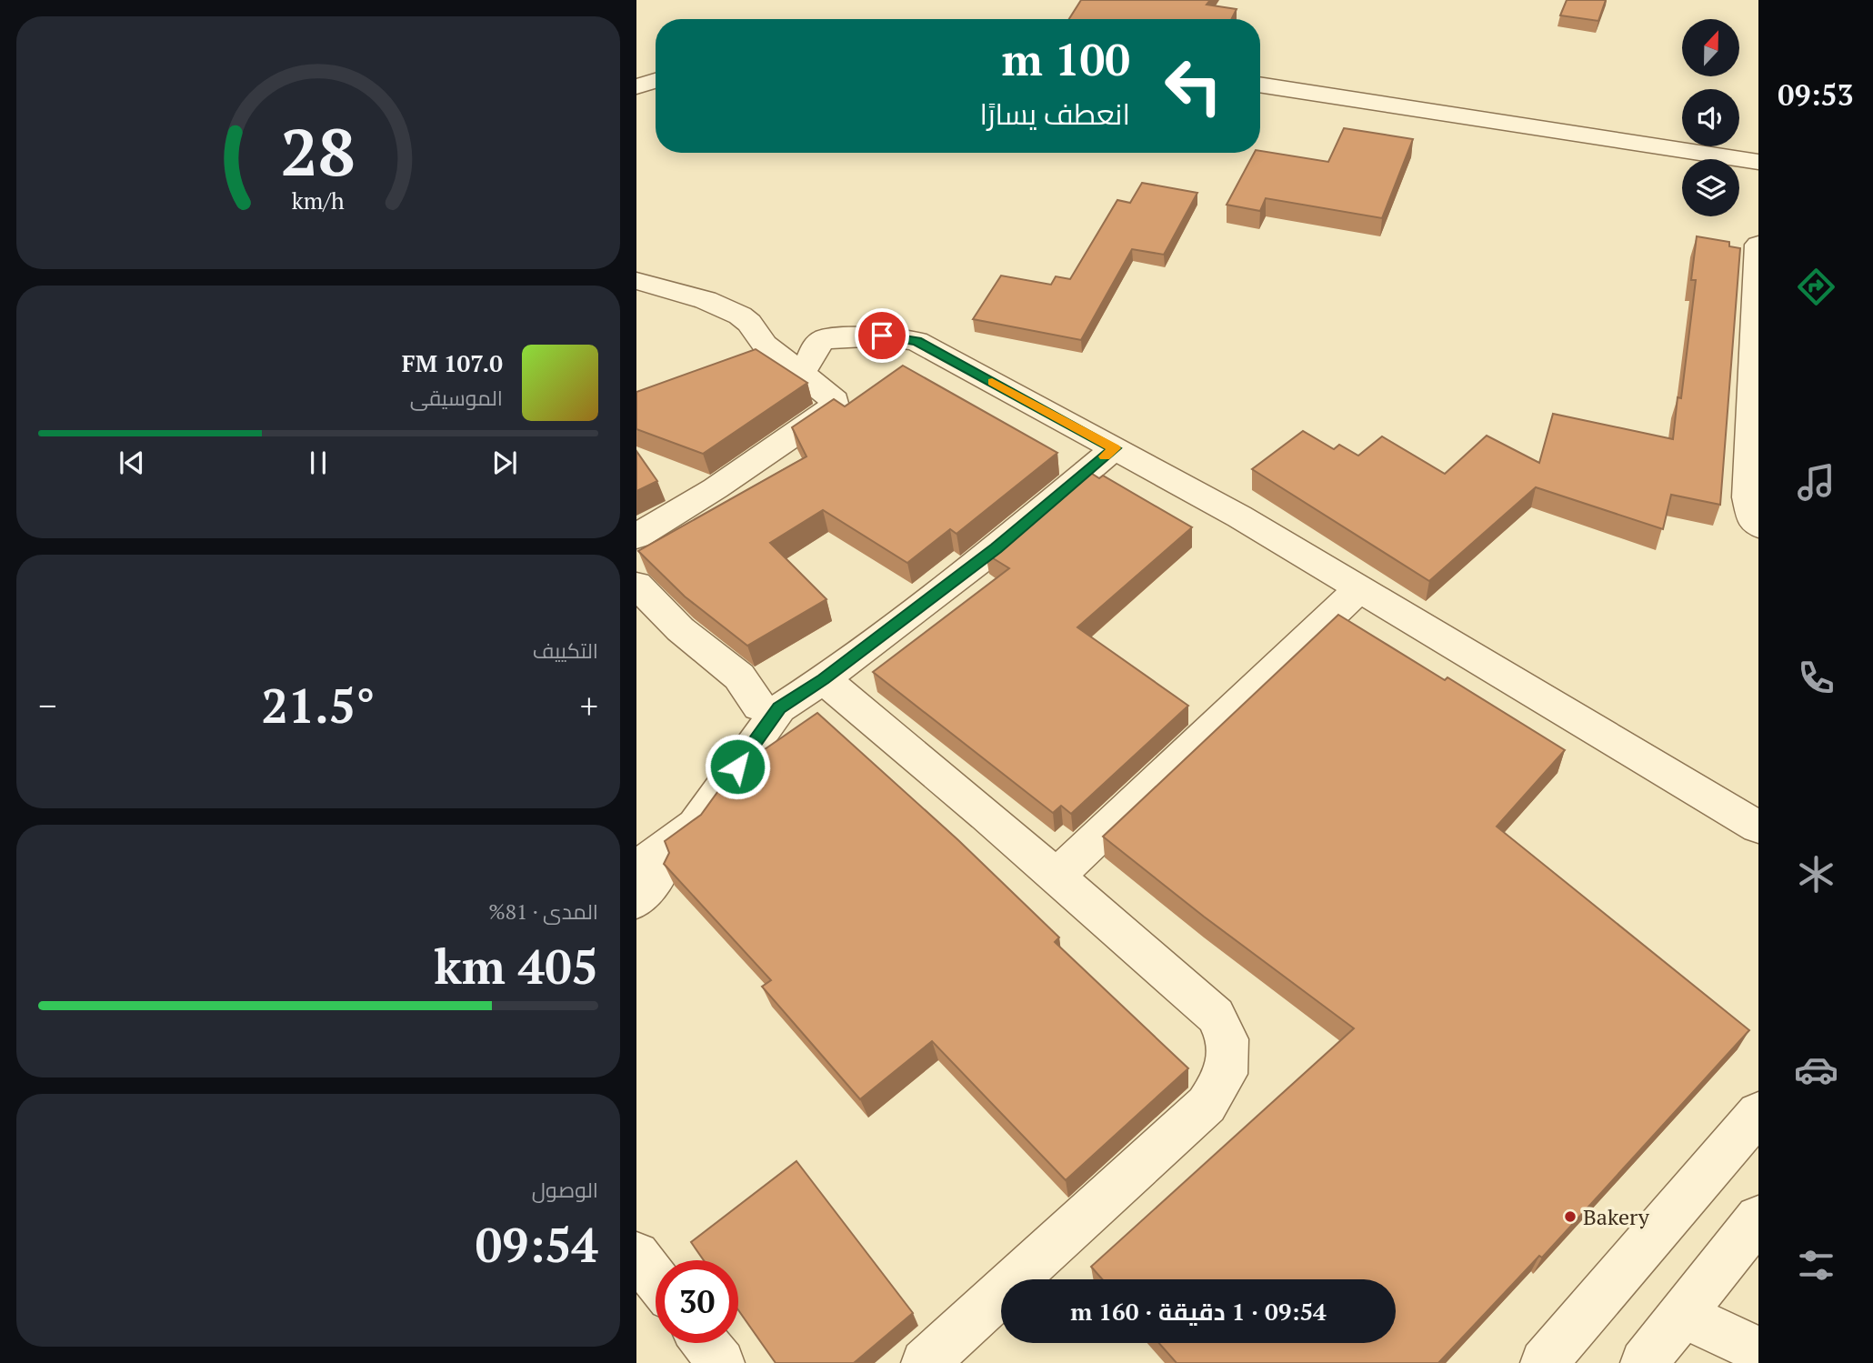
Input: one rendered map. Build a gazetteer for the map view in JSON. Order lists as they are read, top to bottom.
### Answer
{
  "places": ["Bakery"],
  "north": "top",
  "page": {
    "tabs": "09:53",
    "turn": ["100 m", "انعطف يسارًا"],
    "song": ["107.0 FM", "الموسيقى"],
    "tile": [
      "التكييف",
      ["المدى · 81%", "405 km"],
      ["الوصول", "09:54"]
    ],
    "heat": ["−", "21.5°", "+"],
    "limit": "30",
    "trip": "09:54 · 1 دقيقة · 160 m",
    "gauge": ["28", "km/h"]
  }
}
